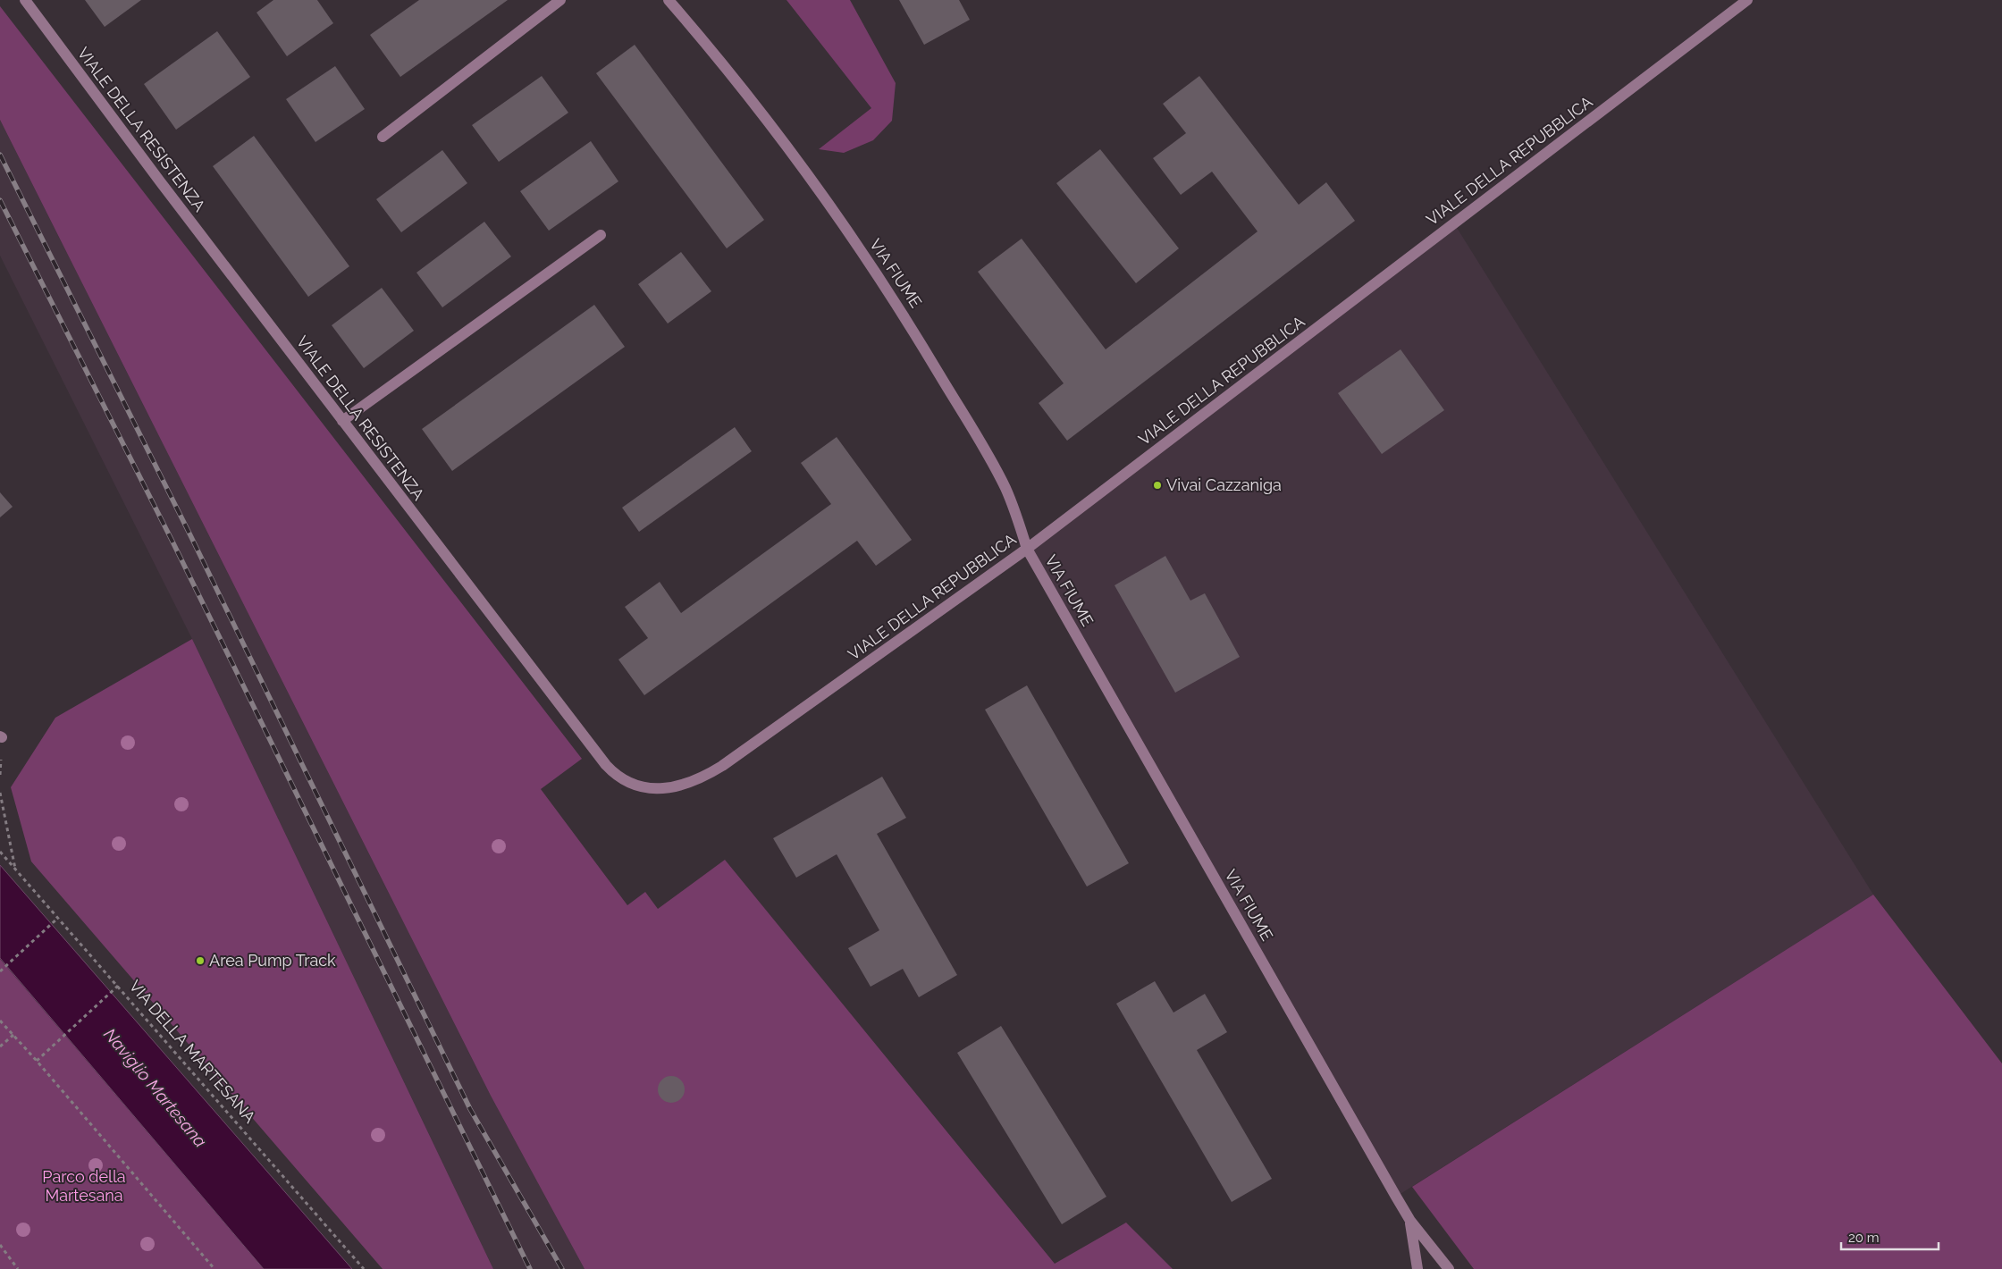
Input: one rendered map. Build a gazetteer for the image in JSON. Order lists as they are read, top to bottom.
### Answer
{
  "streets": {
    "street": ["VIALE DELLA RESISTENZA", "VIALE DELLA REPUBBLICA", "VIA FIUME"],
    "path": ["VIA DELLA MARTESANA"]
  },
  "crossings": [
    ["VIALE DELLA RESISTENZA", "VIALE DELLA REPUBBLICA"],
    ["VIALE DELLA REPUBBLICA", "VIA FIUME"]
  ],
  "water": ["Naviglio Martesana"],
  "parks": ["Parco della Martesana"],
  "places": ["Vivai Cazzaniga", "Area Pump Track"],
  "scale_bar": "20 m"
}
